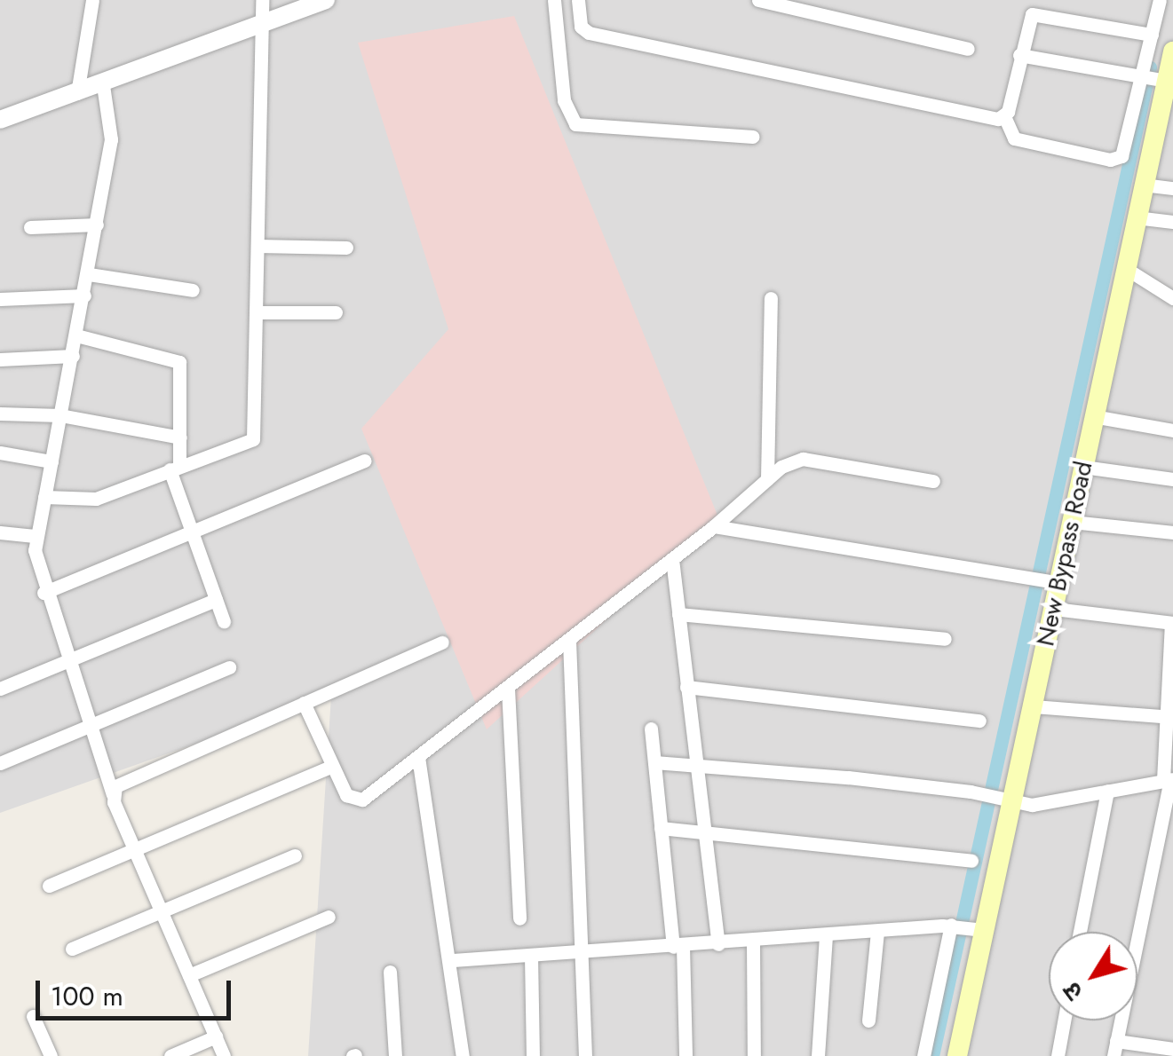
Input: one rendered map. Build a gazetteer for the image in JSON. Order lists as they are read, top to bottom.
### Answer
{
  "streets": {
    "main road": ["New Bypass Road"]
  },
  "scale_bar": "100 m",
  "north": "bottom left"
}
